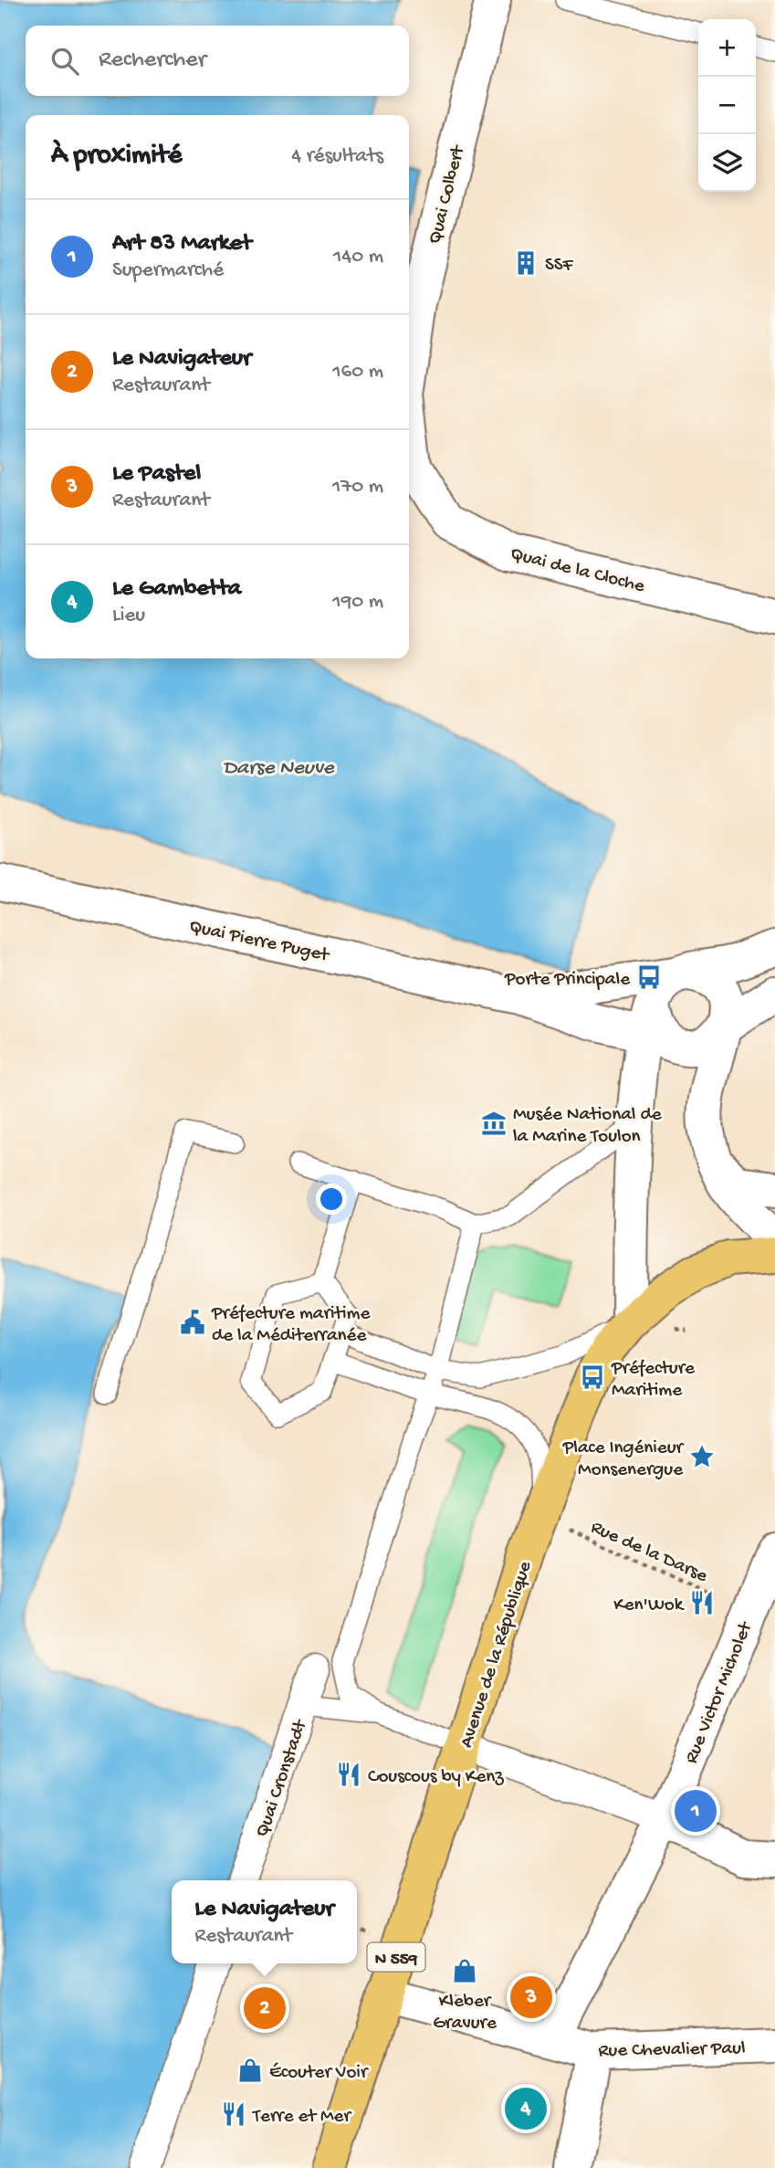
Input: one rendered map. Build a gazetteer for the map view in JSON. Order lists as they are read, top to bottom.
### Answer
{
  "streets": {
    "main road": ["Avenue de la République", "N 559"],
    "street": [
      "Quai Colbert",
      "Quai de la Cloche",
      "Quai Pierre Puget",
      "Rue Victor Micholet",
      "Quai Cronstadt",
      "Rue Chevalier Paul"
    ],
    "path": ["Rue de la Darse"]
  },
  "crossings": [
    ["Quai Colbert", "Quai de la Cloche"],
    ["Rue de la Darse", "Avenue de la République"],
    ["Rue de la Darse", "Rue Victor Micholet"],
    ["Avenue de la République", "Rue Chevalier Paul"],
    ["Rue Victor Micholet", "Rue Chevalier Paul"]
  ],
  "water": ["Darse Neuve"],
  "places": {
    "building": ["SSF"],
    "bus stop": ["Porte Principale", "Préfecture Maritime"],
    "museum": ["Musée National de la Marine Toulon"],
    "public building": ["Préfecture maritime de la Méditerranée"],
    "place": ["Place Ingénieur Monsenergue"],
    "restaurant": ["Ken'Wok", "Couscous by Kenz", "Terre et Mer"],
    "shop": ["Kleber Gravure", "Écouter Voir"]
  },
  "page": {
    "map_buttons": ["+", "−"],
    "search": "Rechercher",
    "heading": ["À proximité", "4 résultats"],
    "list": [
      {
        "mark": "1",
        "name": "Art 83 Market",
        "note": "Supermarché",
        "value": "140 m"
      },
      {
        "mark": "2",
        "name": "Le Navigateur",
        "note": "Restaurant",
        "value": "160 m"
      },
      {
        "mark": "3",
        "name": "Le Pastel",
        "note": "Restaurant",
        "value": "170 m"
      },
      {
        "mark": "4",
        "name": "Le Gambetta",
        "note": "Lieu",
        "value": "190 m"
      }
    ],
    "pins": [
      "1",
      "3",
      "2",
      "4"
    ],
    "popup": ["Le Navigateur", "Restaurant"]
  }
}
